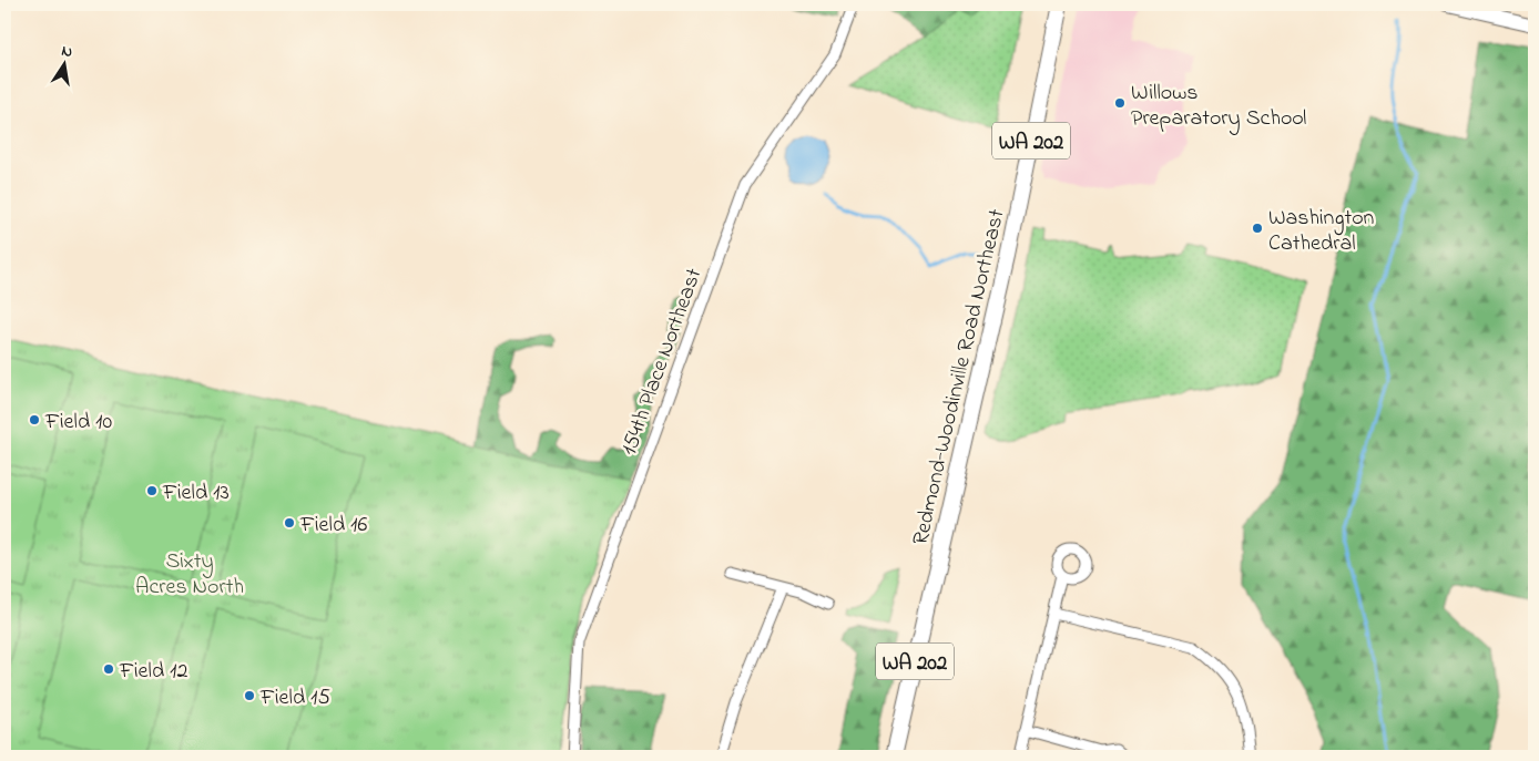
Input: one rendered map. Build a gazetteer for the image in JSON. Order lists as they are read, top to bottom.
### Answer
{
  "streets": {
    "main road": ["WA 202", "Redmond-Woodinville Road Northeast"],
    "street": ["154th Place Northeast"]
  },
  "parks": ["Sixty Acres North"],
  "places": [
    "Willows Preparatory School",
    "Washington Cathedral",
    "Field 10",
    "Field 13",
    "Field 16",
    "Field 12",
    "Field 15"
  ],
  "north": "top"
}
